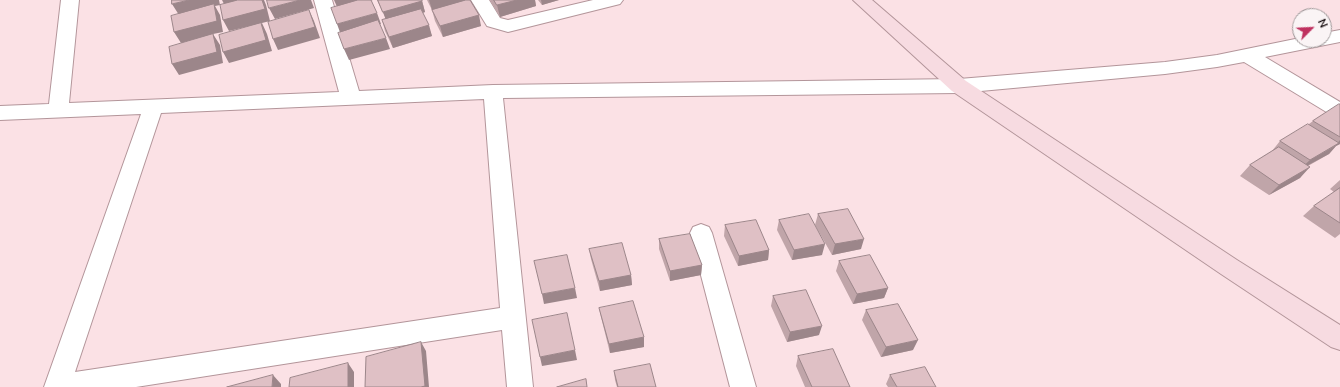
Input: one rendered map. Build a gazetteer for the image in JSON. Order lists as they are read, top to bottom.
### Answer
{
  "north": "top right"
}
